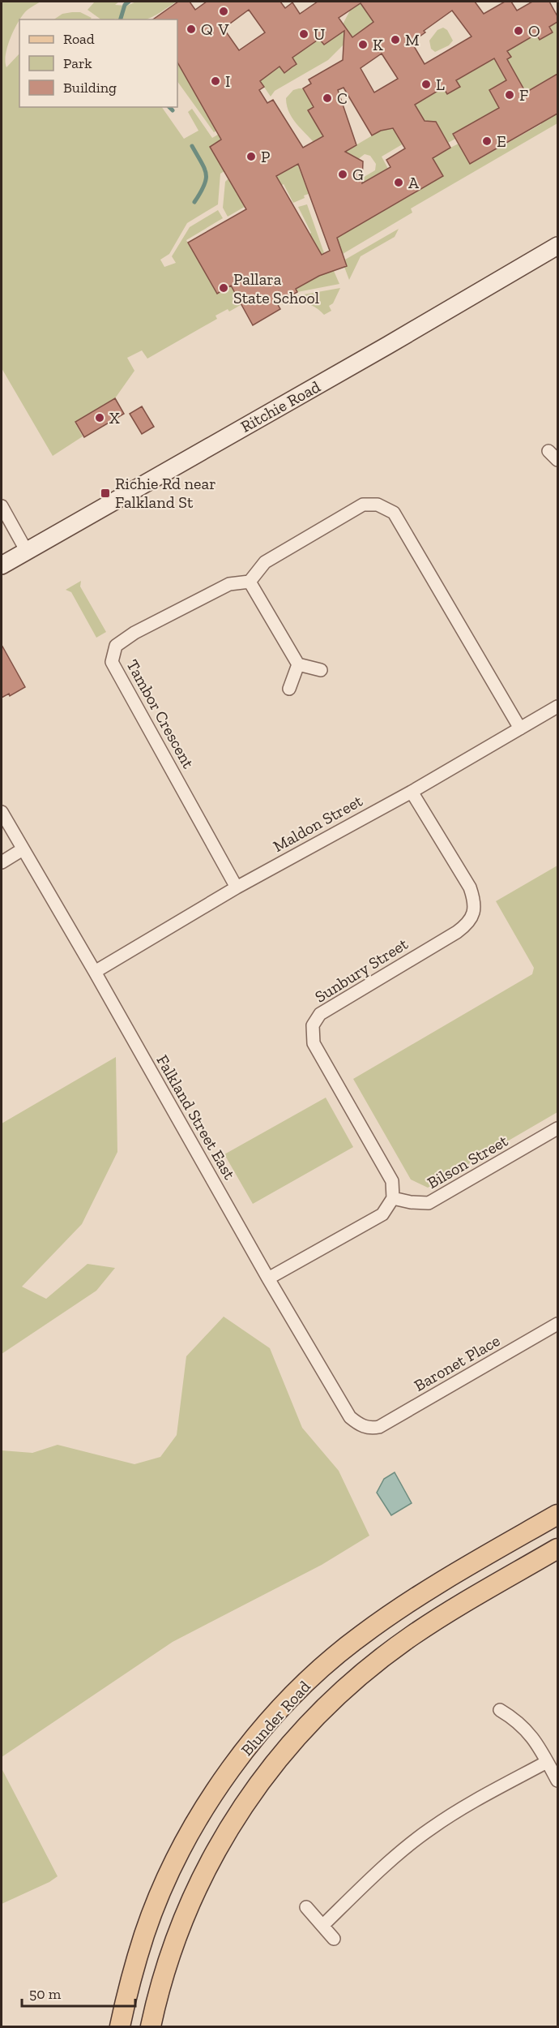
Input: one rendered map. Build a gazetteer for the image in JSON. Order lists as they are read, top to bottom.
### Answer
{
  "streets": {
    "main road": ["Blunder Road"],
    "street": [
      "Ritchie Road",
      "Tambor Crescent",
      "Maldon Street",
      "Sunbury Street",
      "Falkland Street East",
      "Bilson Street",
      "Baronet Place"
    ]
  },
  "crossings": [
    ["Tambor Crescent", "Maldon Street"],
    ["Maldon Street", "Sunbury Street"],
    ["Maldon Street", "Falkland Street East"],
    ["Sunbury Street", "Bilson Street"],
    ["Falkland Street East", "Baronet Place"]
  ],
  "places": {
    "other": [
      "V",
      "Q",
      "O",
      "U",
      "M",
      "K",
      "I",
      "L",
      "F",
      "C",
      "E",
      "P",
      "G",
      "A",
      "Pallara State School",
      "X"
    ],
    "transit": ["Richie Rd near Falkland St"]
  },
  "legend": ["Road", "Park", "Building"],
  "scale_bar": "50 m"
}
